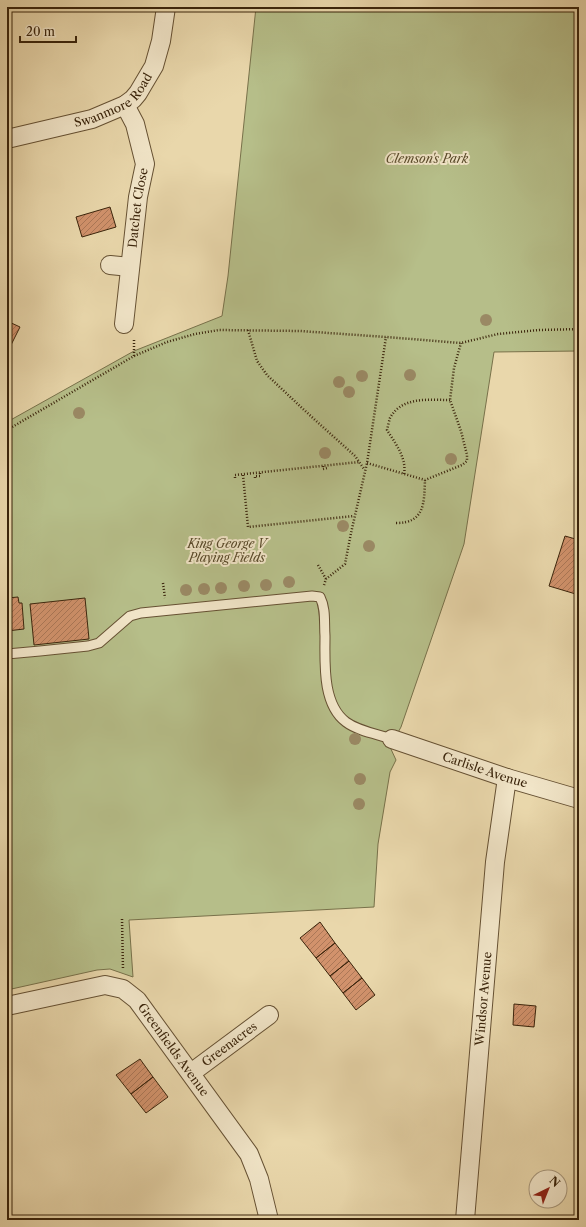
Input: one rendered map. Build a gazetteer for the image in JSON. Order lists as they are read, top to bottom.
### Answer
{
  "streets": {
    "street": [
      "Swanmore Road",
      "Datchet Close",
      "Carlisle Avenue",
      "Windsor Avenue",
      "Greenacres",
      "Greenfields Avenue"
    ]
  },
  "crossings": [
    ["Swanmore Road", "Datchet Close"],
    ["Carlisle Avenue", "Windsor Avenue"],
    ["Greenacres", "Greenfields Avenue"]
  ],
  "parks": ["Clemson's Park", "King George V Playing Fields"],
  "scale_bar": "20 m",
  "north": "top right"
}
